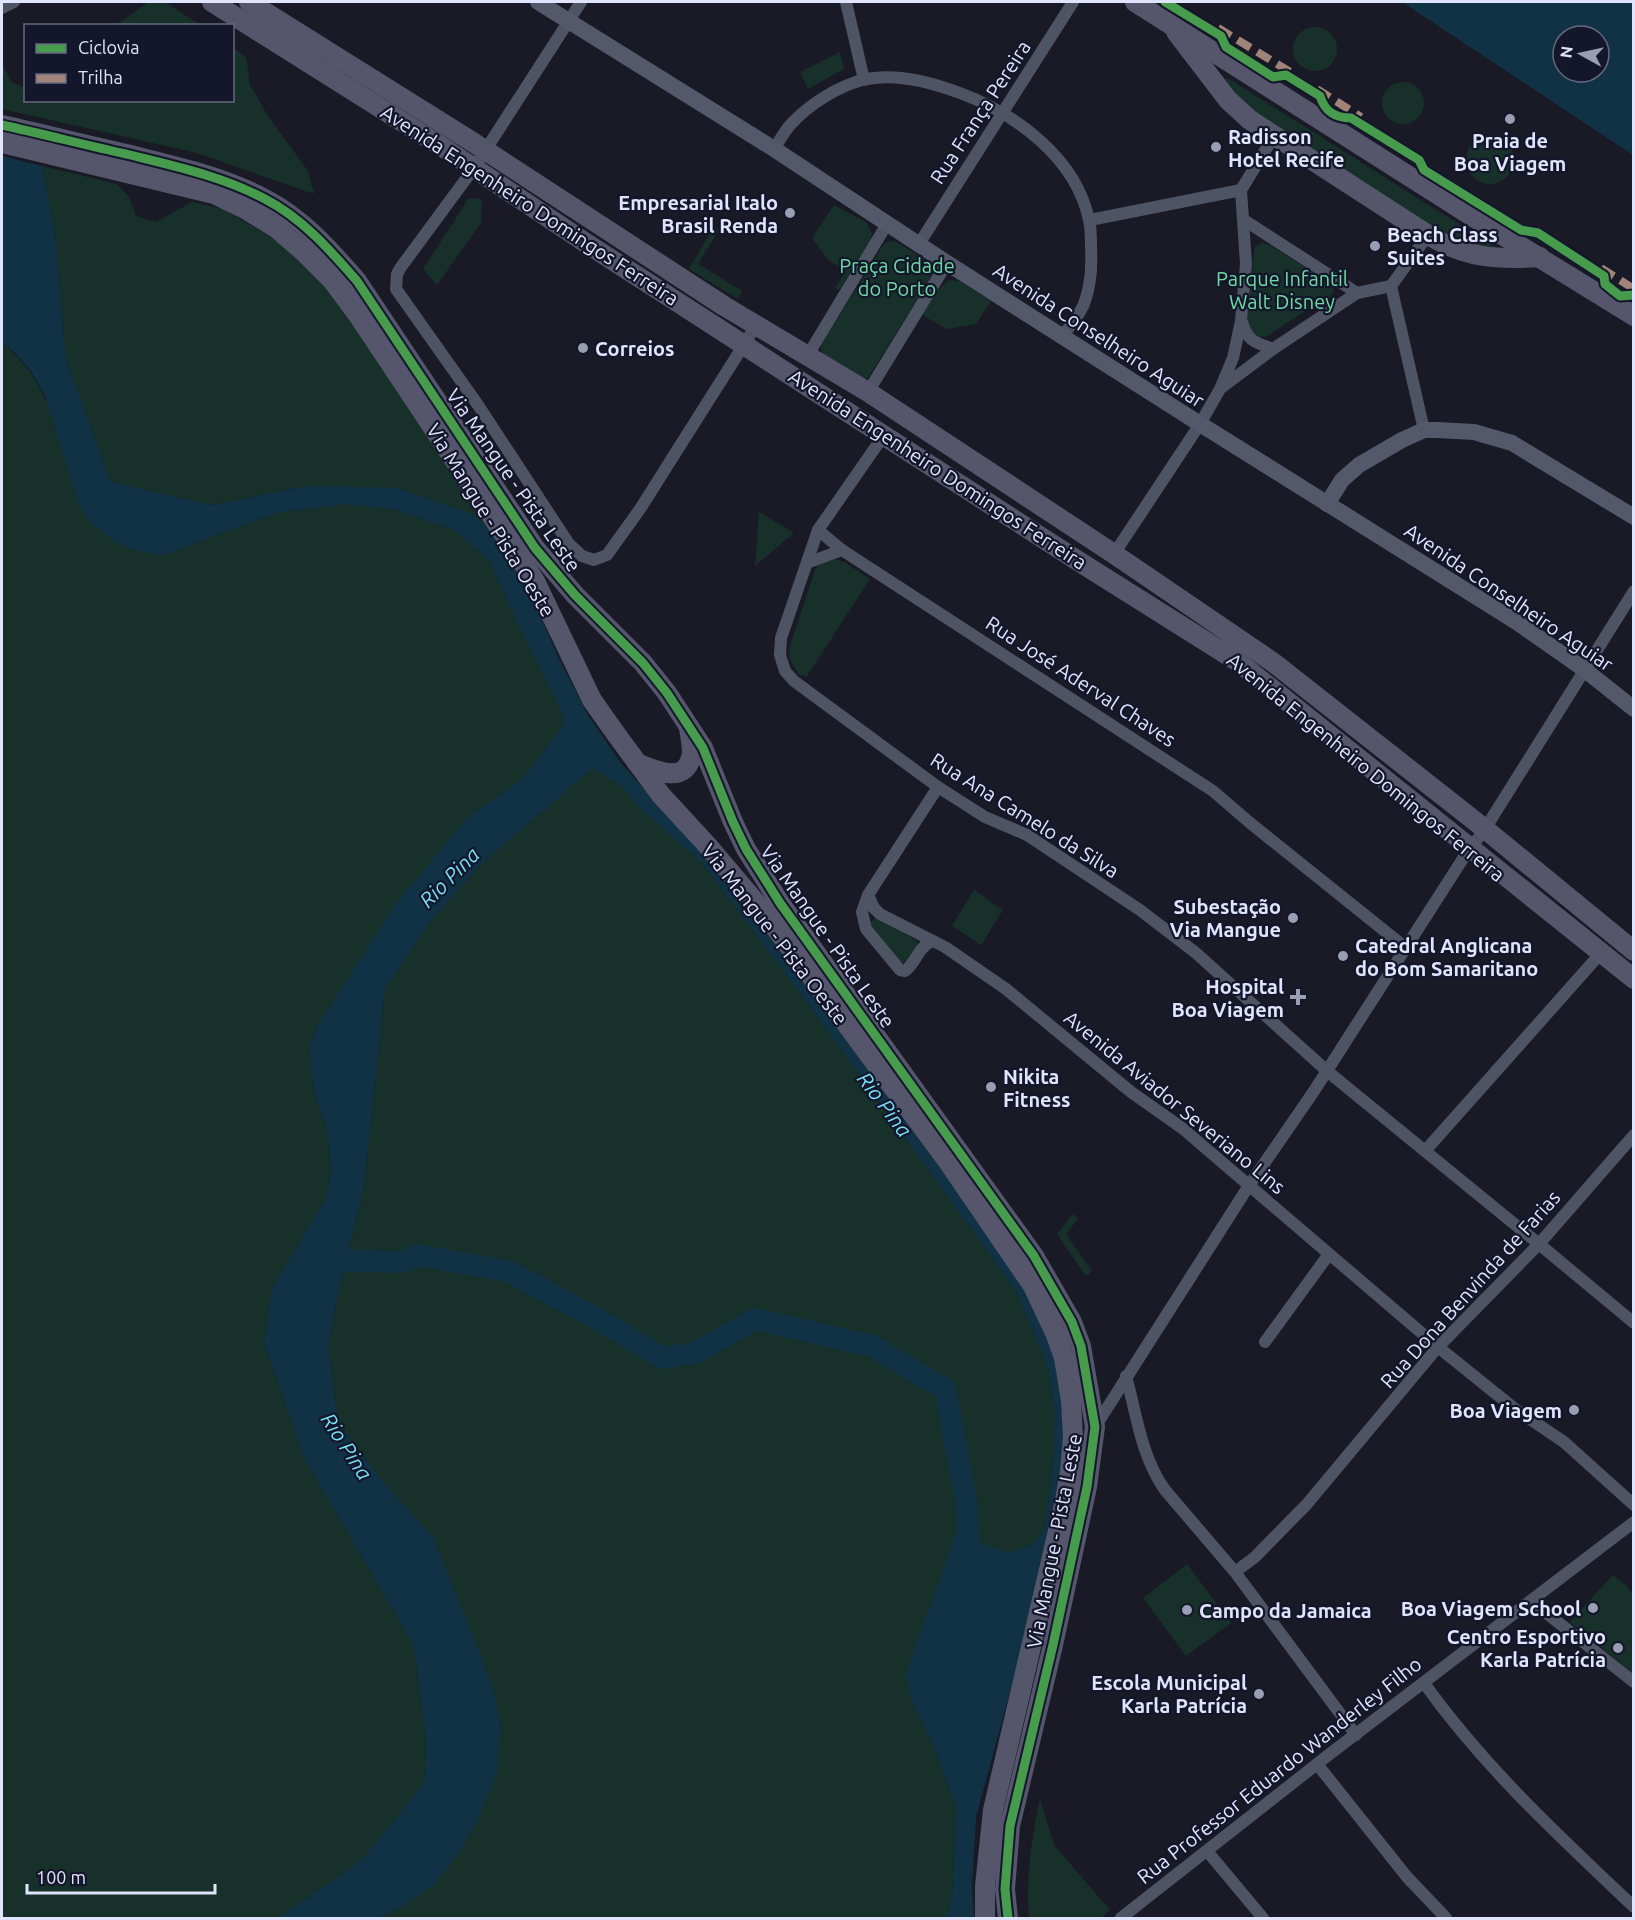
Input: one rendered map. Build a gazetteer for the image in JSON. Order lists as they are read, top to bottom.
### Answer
{
  "streets": {
    "main road": [
      "Avenida Engenheiro Domingos Ferreira",
      "Avenida Conselheiro Aguiar",
      "Via Mangue - Pista Leste",
      "Via Mangue - Pista Oeste"
    ],
    "street": [
      "Rua França Pereira",
      "Rua José Aderval Chaves",
      "Rua Ana Camelo da Silva",
      "Avenida Aviador Severiano Lins",
      "Rua Dona Benvinda de Farias",
      "Rua Professor Eduardo Wanderley Filho"
    ]
  },
  "crossings": [
    ["Rua França Pereira", "Avenida Conselheiro Aguiar"],
    ["Rua José Aderval Chaves", "Rua Ana Camelo da Silva"],
    ["Rua Ana Camelo da Silva", "Rua Dona Benvinda de Farias"],
    ["Avenida Aviador Severiano Lins", "Rua Dona Benvinda de Farias"]
  ],
  "water": ["Rio Pina"],
  "parks": ["Praça Cidade do Porto", "Parque Infantil Walt Disney"],
  "places": {
    "other": [
      "Praia de Boa Viagem",
      "Radisson Hotel Recife",
      "Empresarial Italo Brasil Renda",
      "Beach Class Suites",
      "Correios",
      "Subestação Via Mangue",
      "Catedral Anglicana do Bom Samaritano",
      "Nikita Fitness",
      "Boa Viagem",
      "Boa Viagem School",
      "Campo da Jamaica",
      "Centro Esportivo Karla Patrícia",
      "Escola Municipal Karla Patrícia"
    ],
    "health": ["Hospital Boa Viagem"]
  },
  "legend": ["Ciclovia", "Trilha"],
  "scale_bar": "100 m",
  "north": "left"
}
